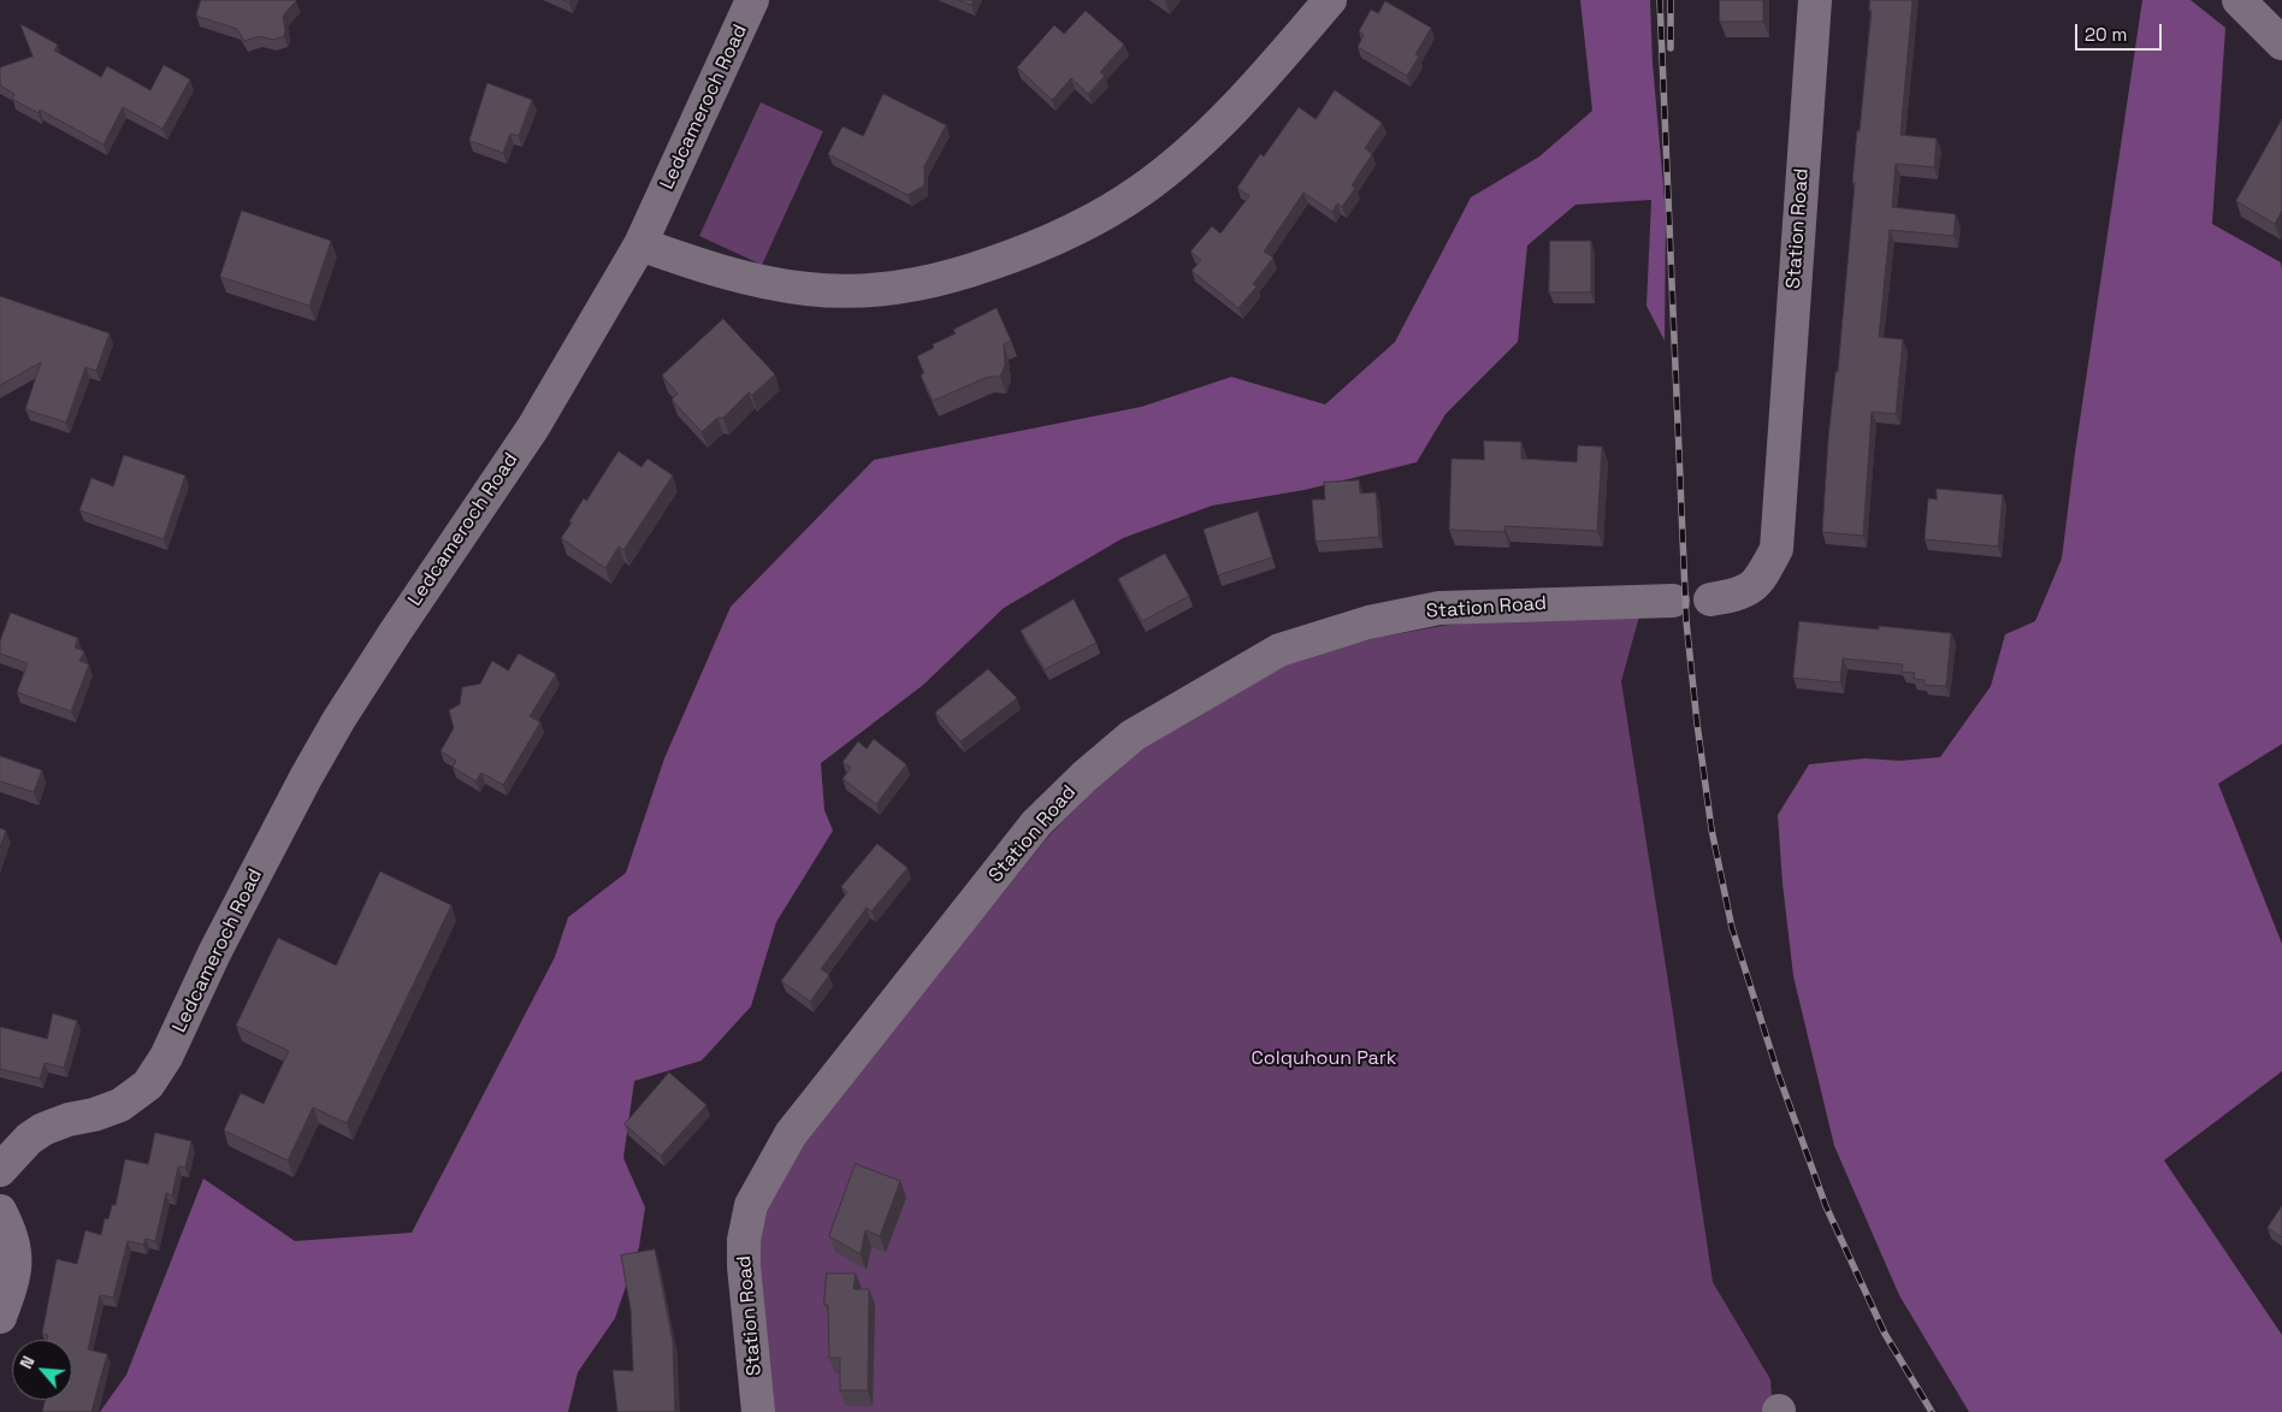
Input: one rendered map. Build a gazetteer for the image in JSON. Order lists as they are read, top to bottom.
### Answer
{
  "streets": {
    "street": ["Ledcameroch Road", "Station Road"]
  },
  "parks": ["Colquhoun Park"],
  "scale_bar": "20 m",
  "north": "top left"
}
